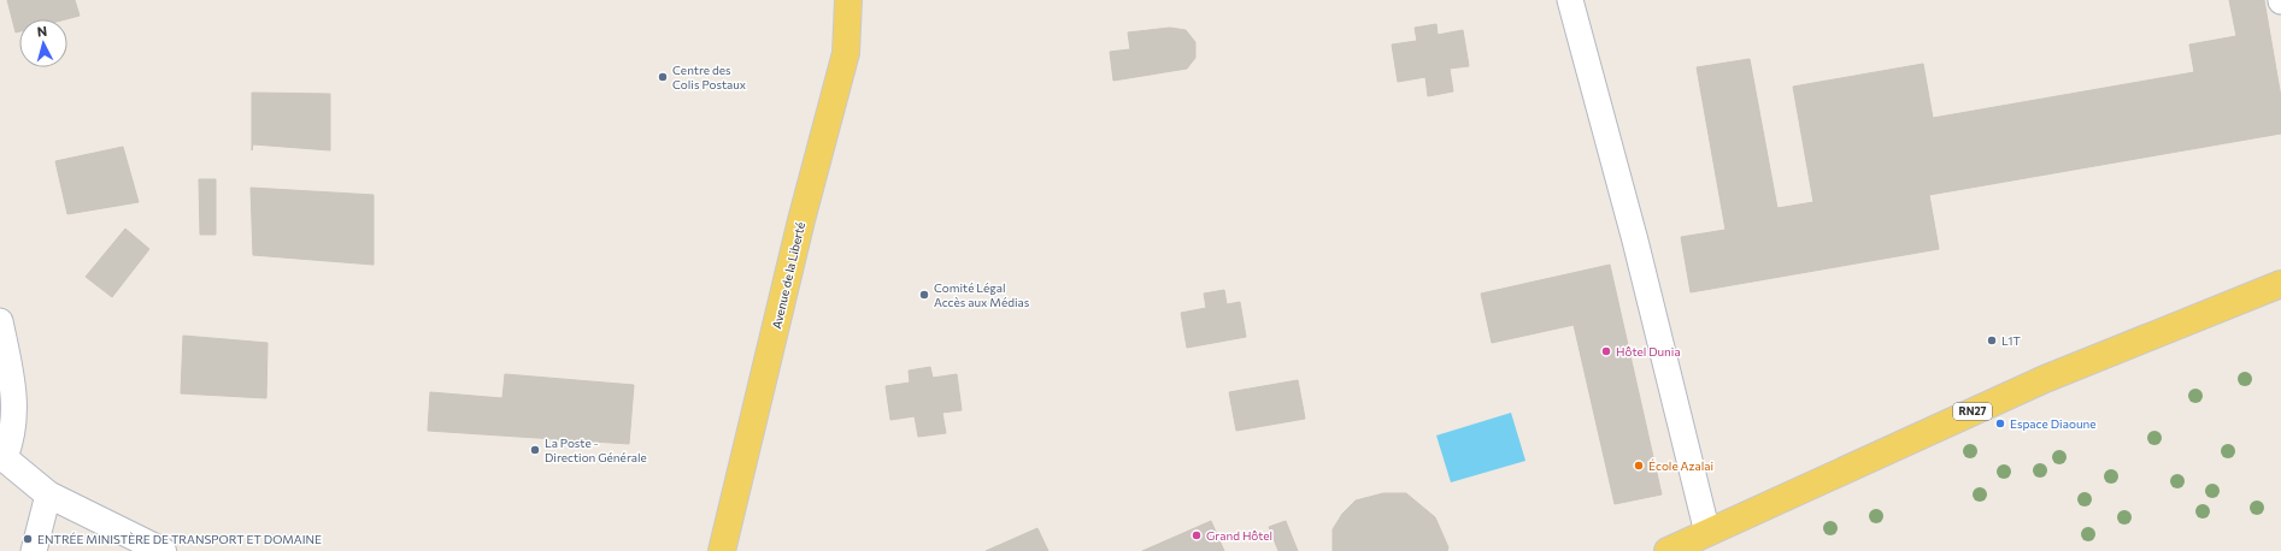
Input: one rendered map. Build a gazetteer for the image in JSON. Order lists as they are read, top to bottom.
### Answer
{
  "streets": {
    "main road": ["Avenue de la Liberté", "RN27"]
  },
  "places": [
    "Centre des Colis Postaux",
    "Comité Légal Accès aux Médias",
    "L1T",
    "Hôtel Dunia",
    "Espace Diaoune",
    "La Poste - Direction Générale",
    "École Azalai",
    "Grand Hôtel",
    "ENTRÉE MINISTÈRE DE TRANSPORT ET DOMAINE"
  ],
  "north": "top"
}
